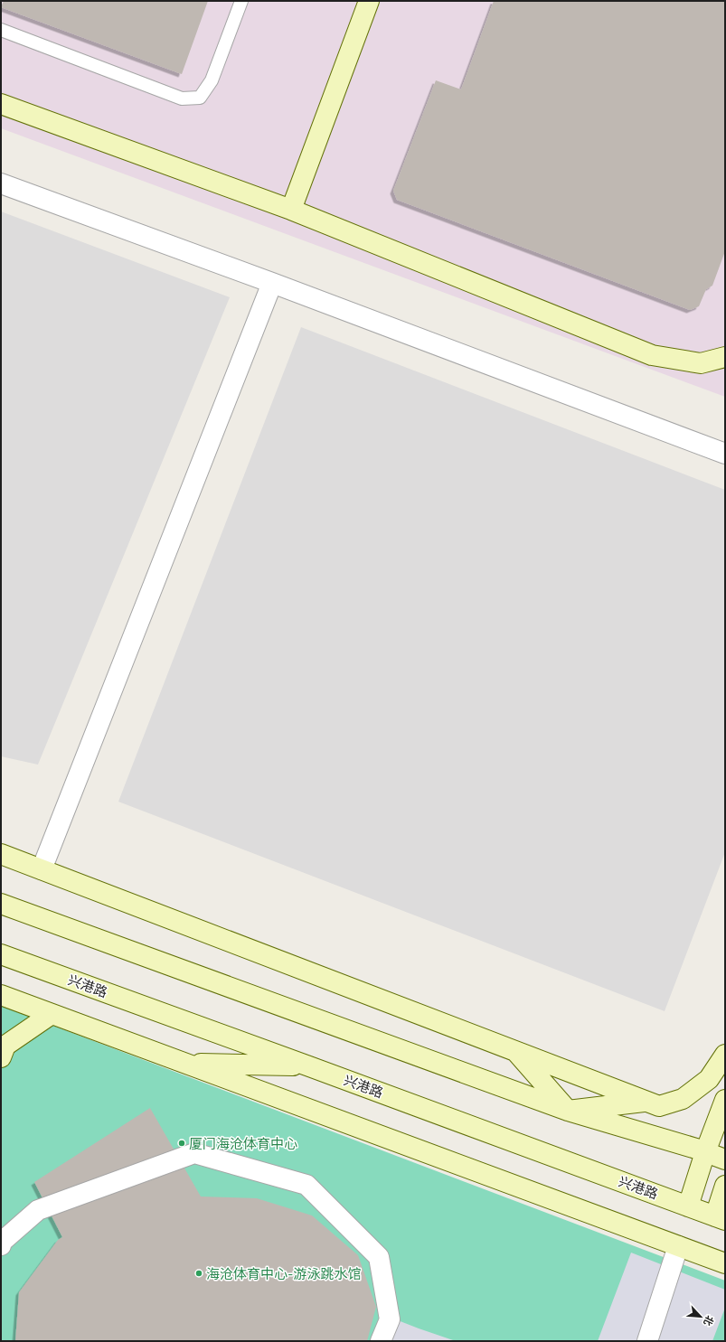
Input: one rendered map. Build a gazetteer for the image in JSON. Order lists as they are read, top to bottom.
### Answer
{
  "streets": {
    "street": ["兴港路"]
  },
  "places": ["厦门海沧体育中心", "海沧体育中心-游泳跳水馆"],
  "north": "bottom right"
}
